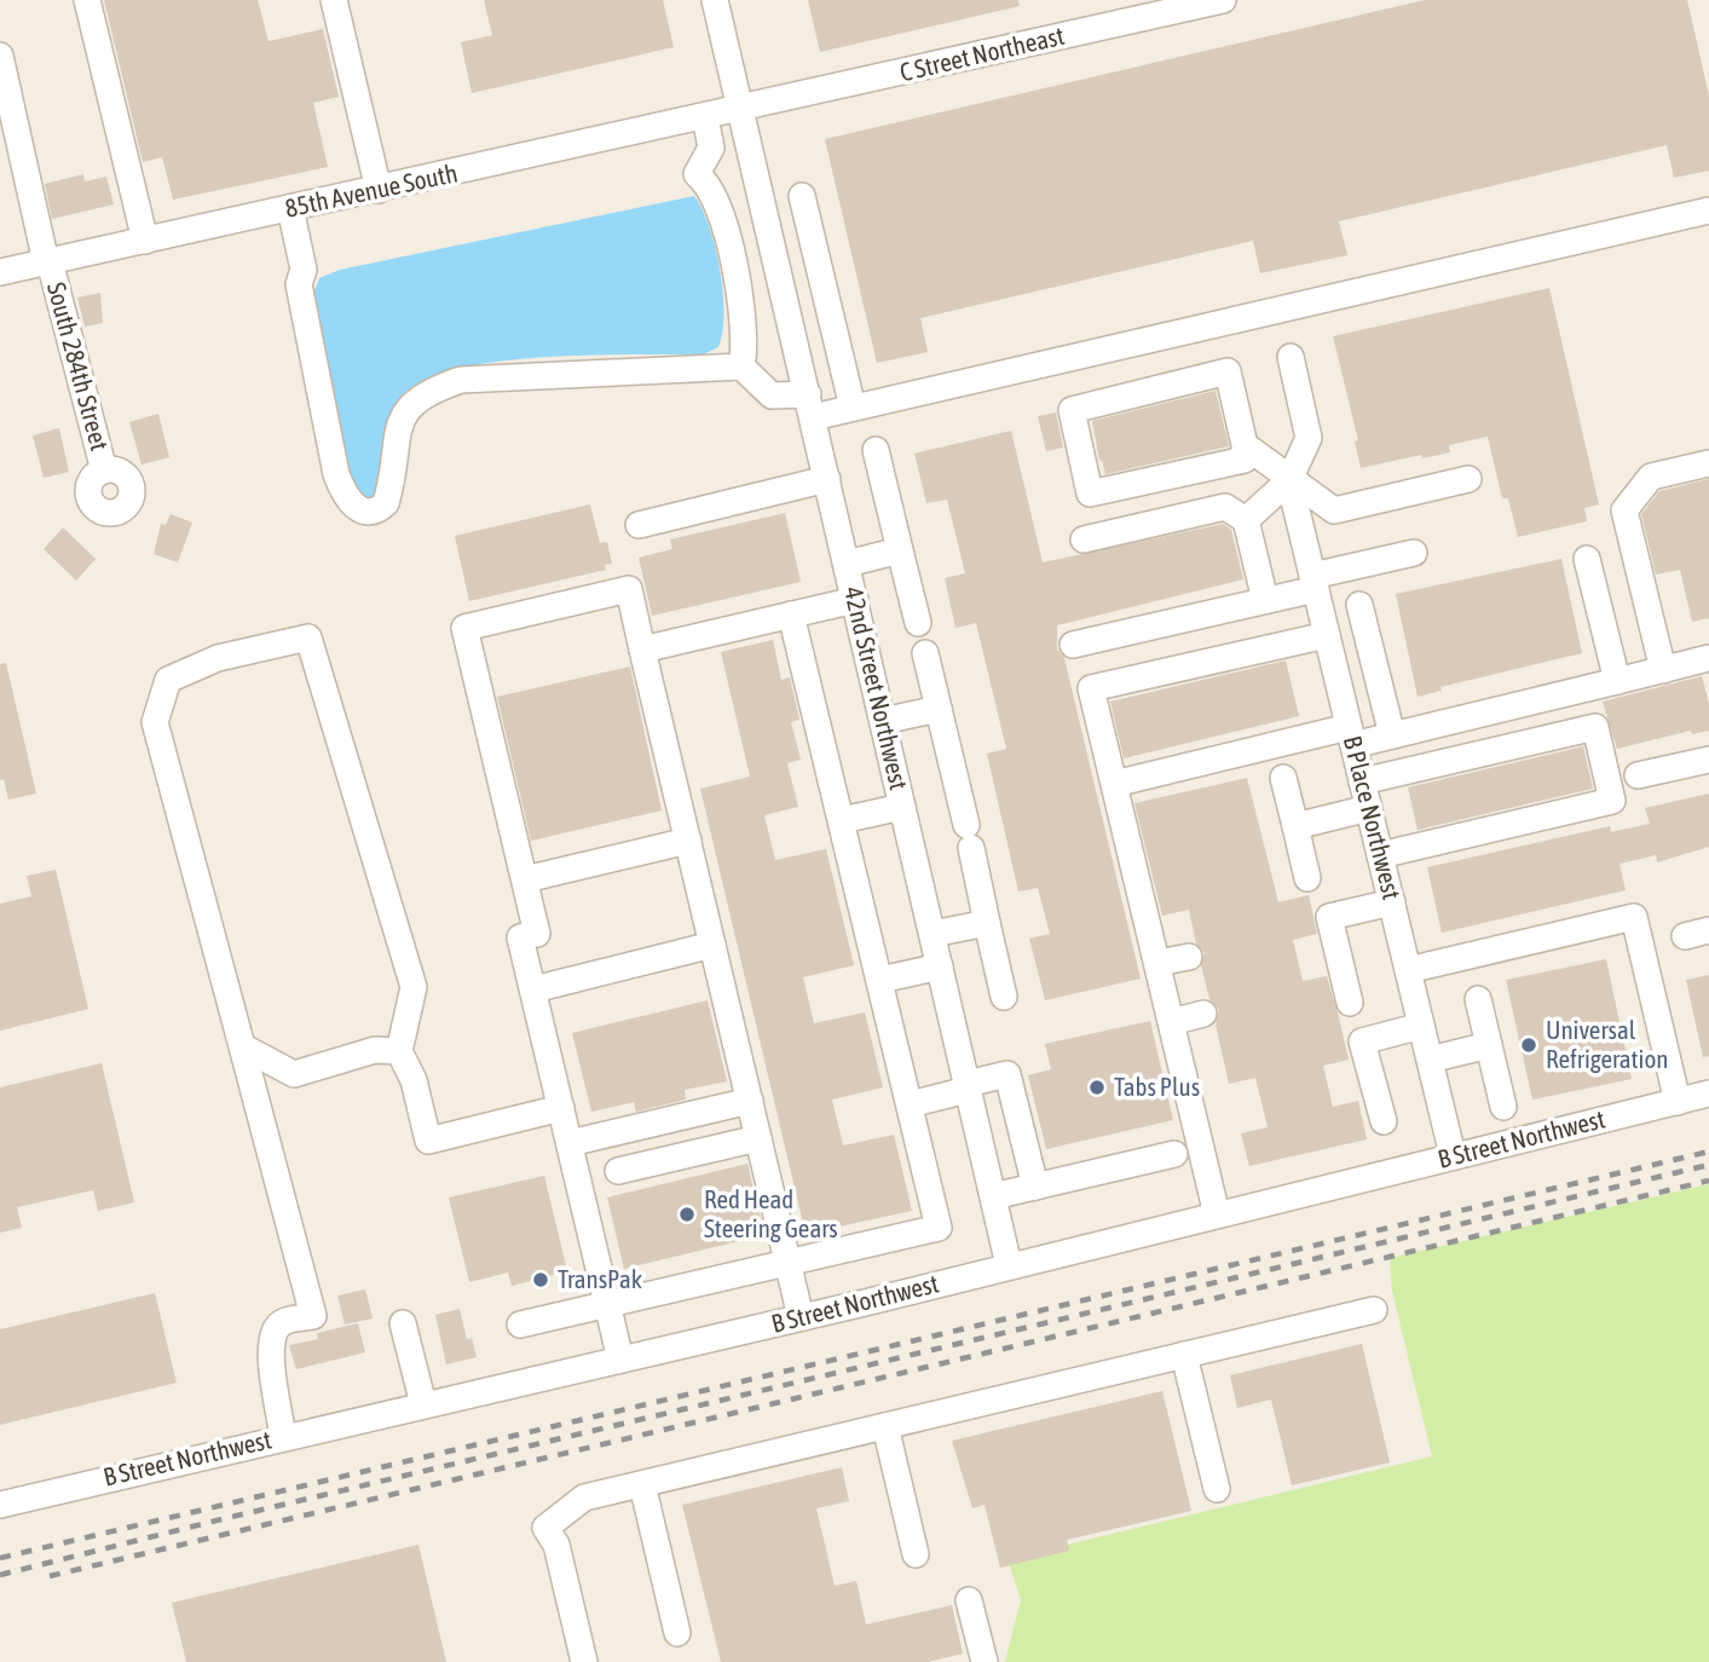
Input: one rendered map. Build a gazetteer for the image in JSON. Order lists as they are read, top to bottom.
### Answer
{
  "streets": {
    "street": [
      "C Street Northeast",
      "85th Avenue South",
      "South 284th Street",
      "42nd Street Northwest",
      "B Place Northwest",
      "B Street Northwest"
    ]
  },
  "crossings": [
    ["C Street Northeast", "85th Avenue South"],
    ["C Street Northeast", "42nd Street Northwest"],
    ["85th Avenue South", "South 284th Street"],
    ["85th Avenue South", "42nd Street Northwest"],
    ["42nd Street Northwest", "B Street Northwest"],
    ["B Place Northwest", "B Street Northwest"]
  ],
  "places": [
    "Universal Refrigeration",
    "Tabs Plus",
    "Red Head Steering Gears",
    "TransPak"
  ]
}
